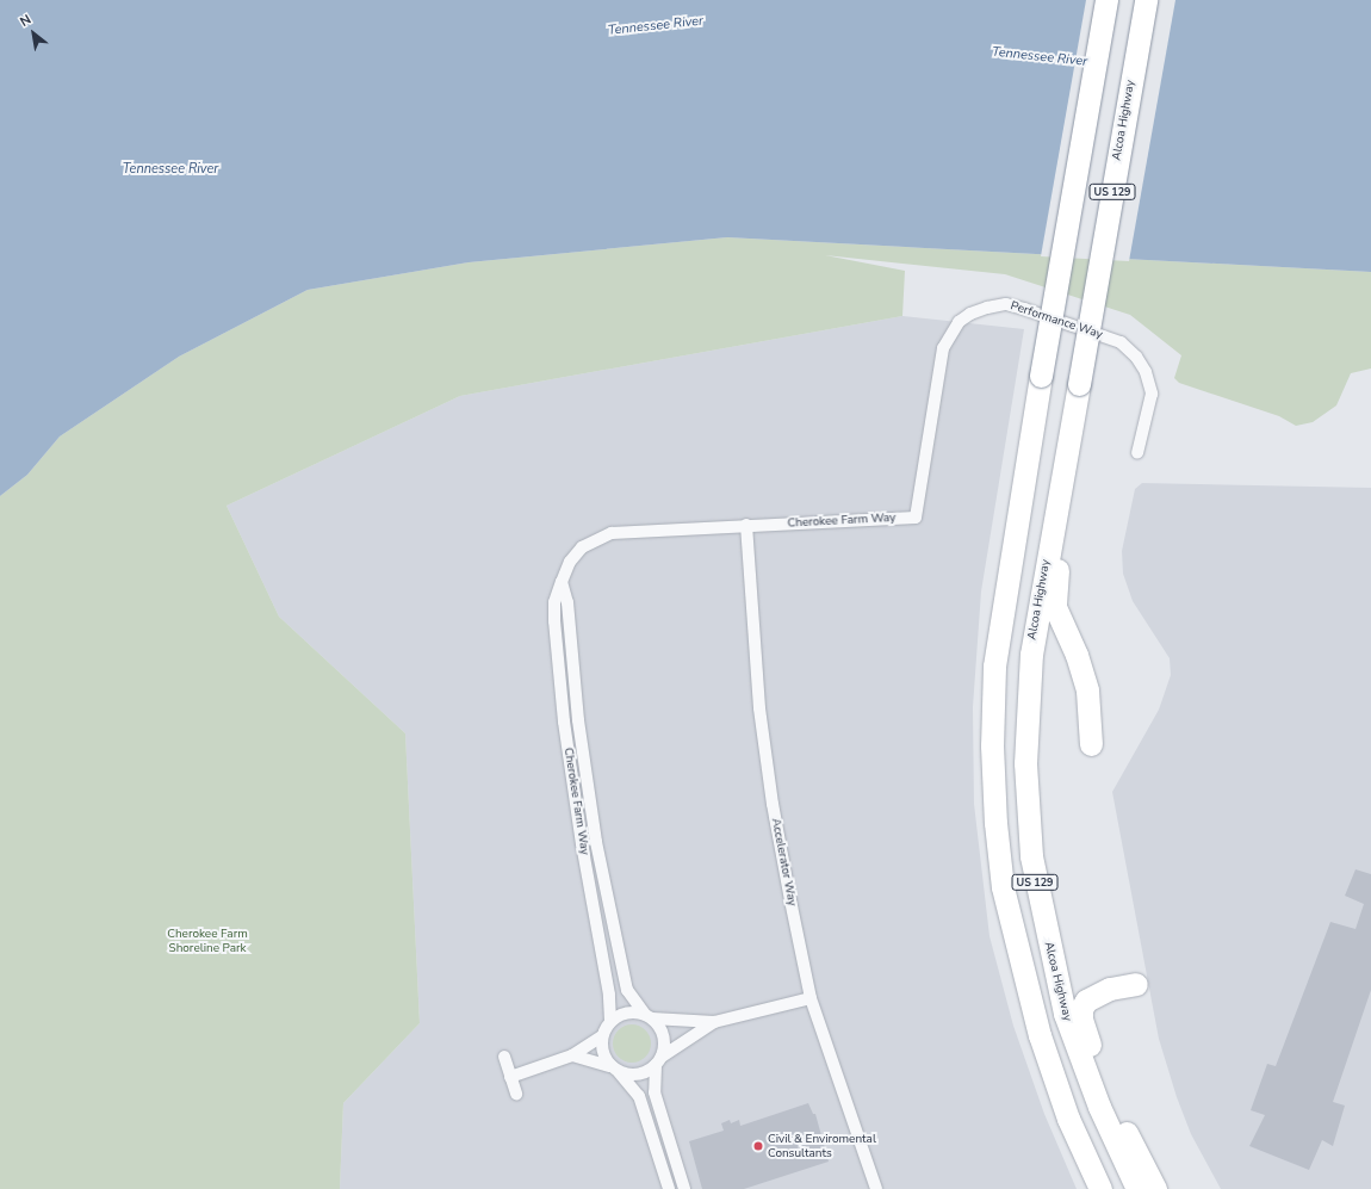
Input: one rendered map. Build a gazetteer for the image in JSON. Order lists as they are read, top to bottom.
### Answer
{
  "streets": {
    "highway": ["Alcoa Highway", "US 129"],
    "street": ["Performance Way", "Cherokee Farm Way", "Accelerator Way"]
  },
  "crossings": [
    ["Performance Way", "Cherokee Farm Way"],
    ["Cherokee Farm Way", "Accelerator Way"]
  ],
  "water": ["Tennessee River"],
  "parks": ["Cherokee Farm Shoreline Park"],
  "places": ["Civil & Enviromental Consultants"],
  "north": "top left"
}
